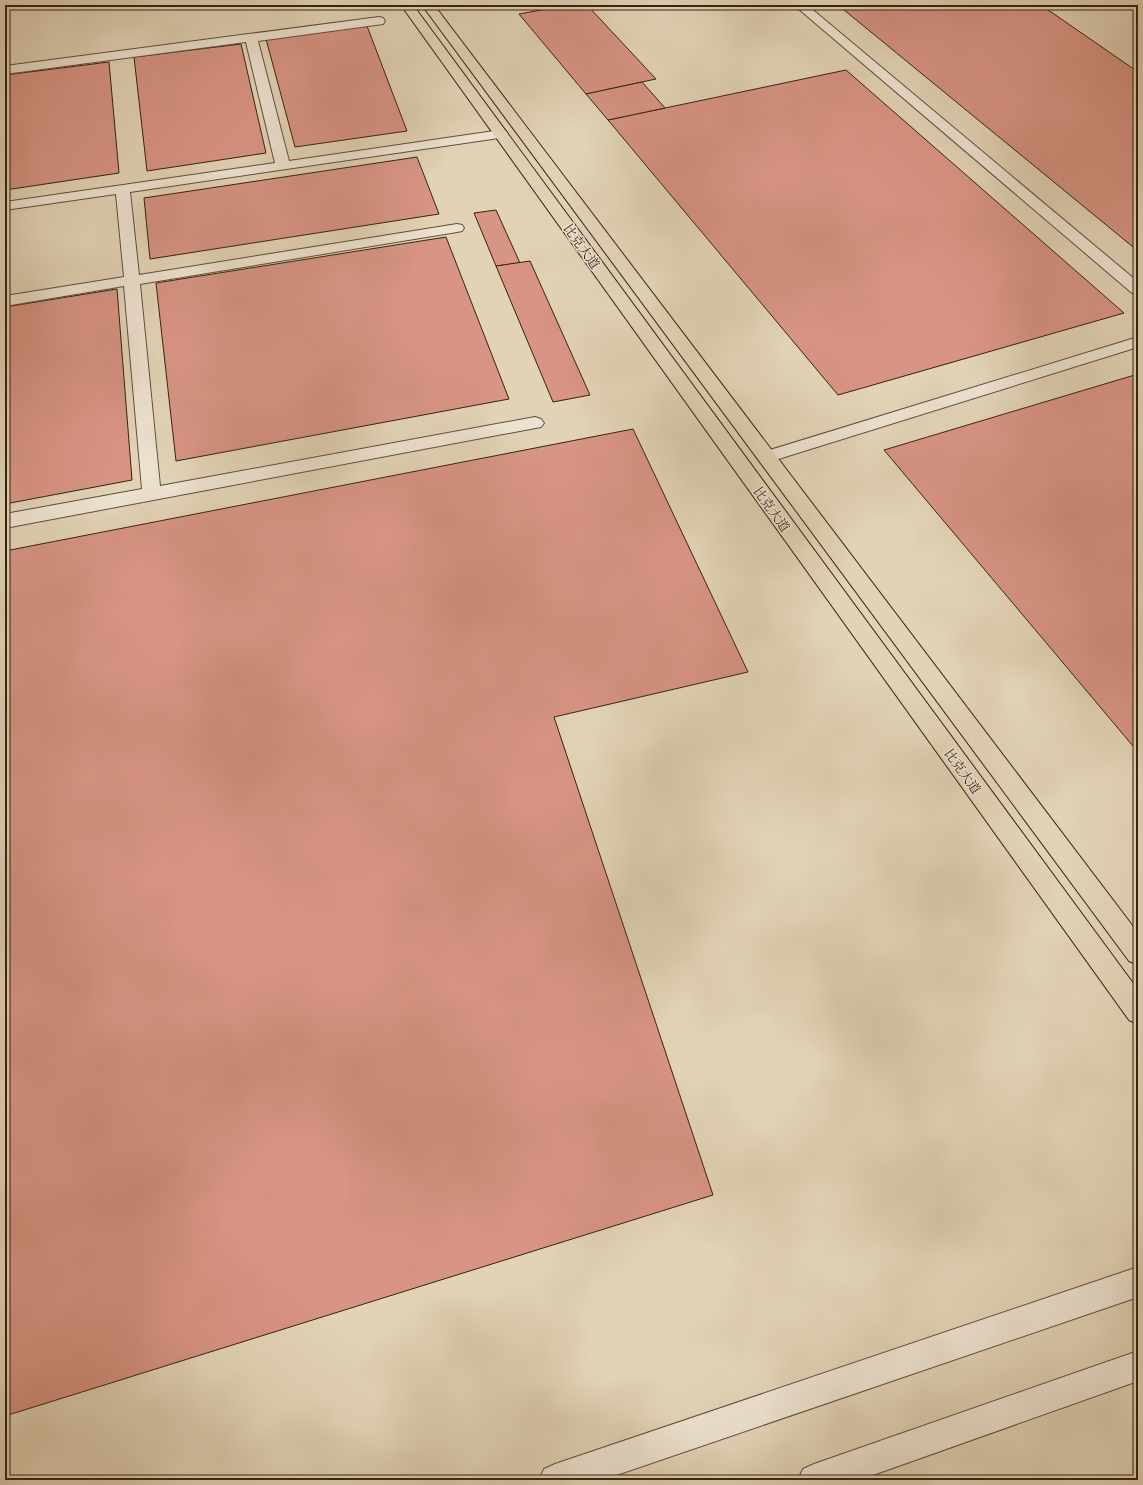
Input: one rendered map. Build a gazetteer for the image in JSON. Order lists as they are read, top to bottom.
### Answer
{
  "streets": {
    "main road": ["比克大道"]
  }
}
